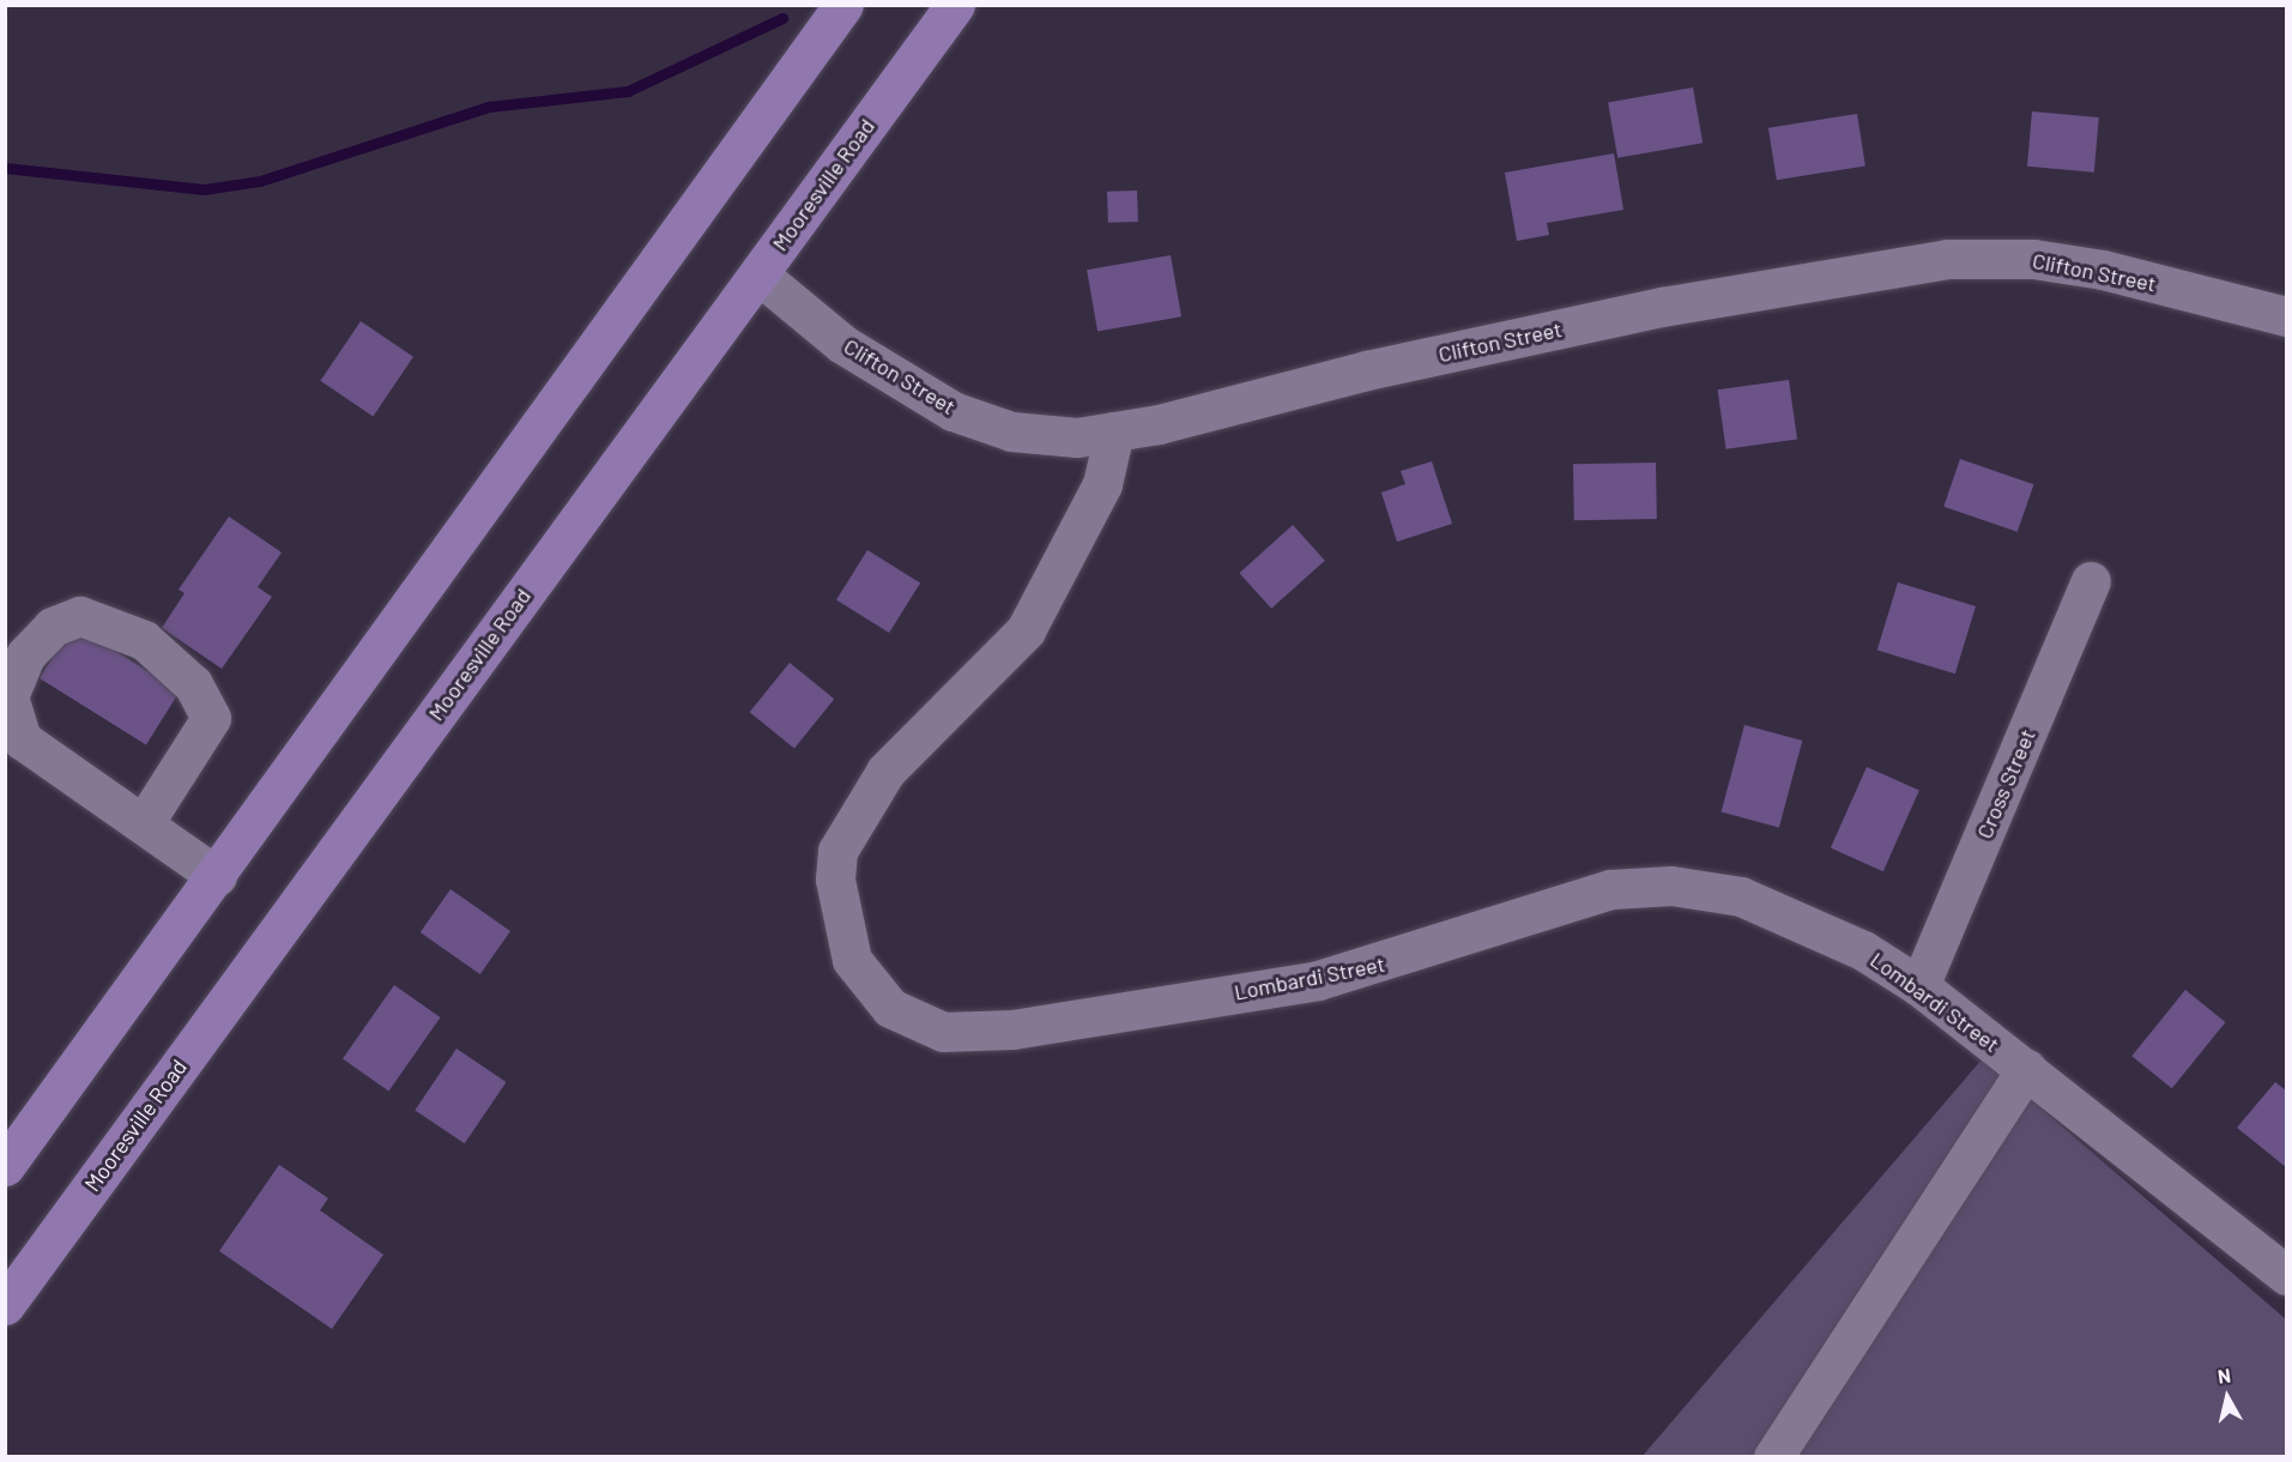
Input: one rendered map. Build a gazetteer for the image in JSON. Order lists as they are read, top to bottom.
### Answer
{
  "streets": {
    "main road": ["Mooresville Road"],
    "street": ["Clifton Street", "Cross Street", "Lombardi Street"]
  },
  "crossings": [
    ["Mooresville Road", "Clifton Street"],
    ["Clifton Street", "Lombardi Street"],
    ["Cross Street", "Lombardi Street"]
  ],
  "north": "top"
}
